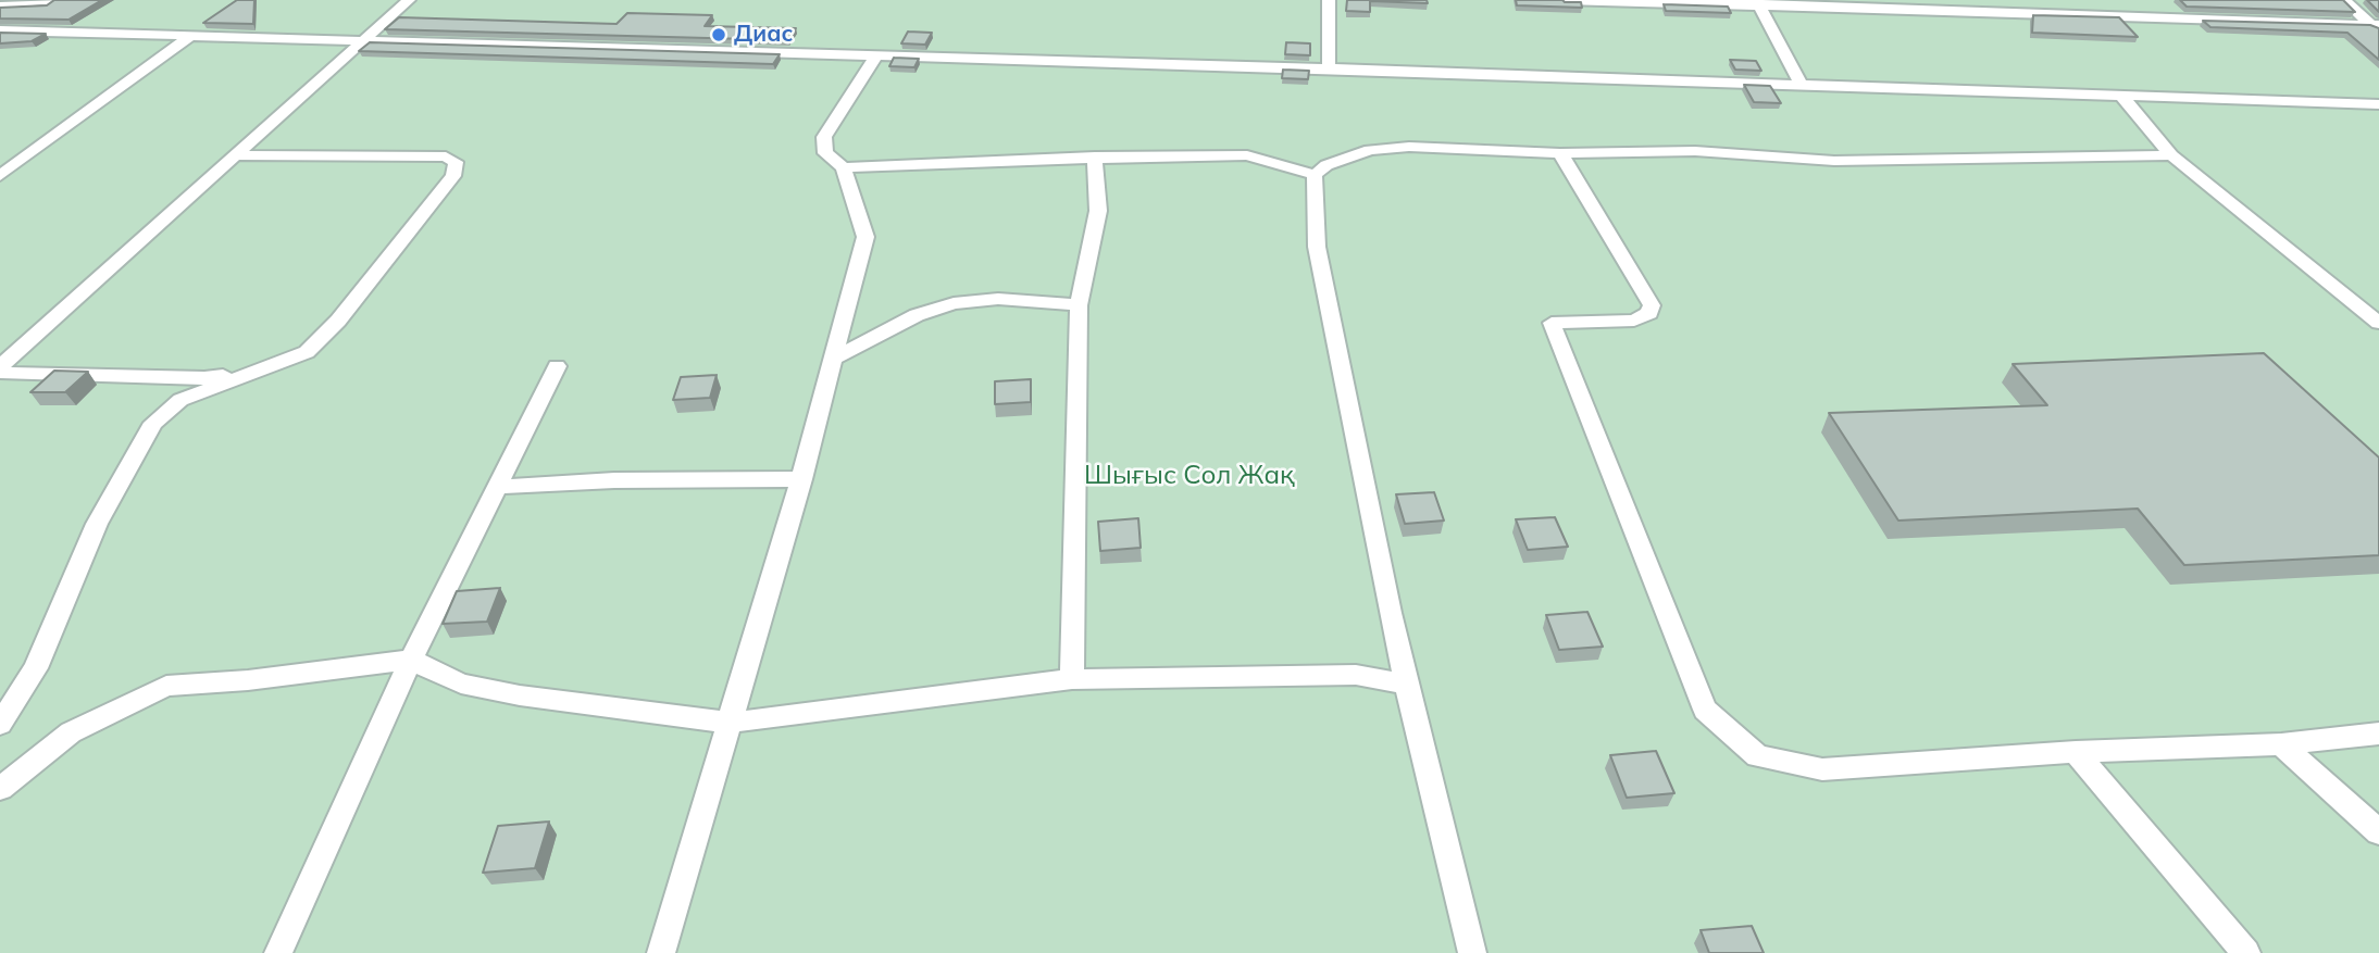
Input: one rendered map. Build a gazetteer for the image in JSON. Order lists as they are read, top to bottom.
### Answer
{
  "parks": ["Шығыс Сол Жақ"],
  "places": ["Диас"]
}
